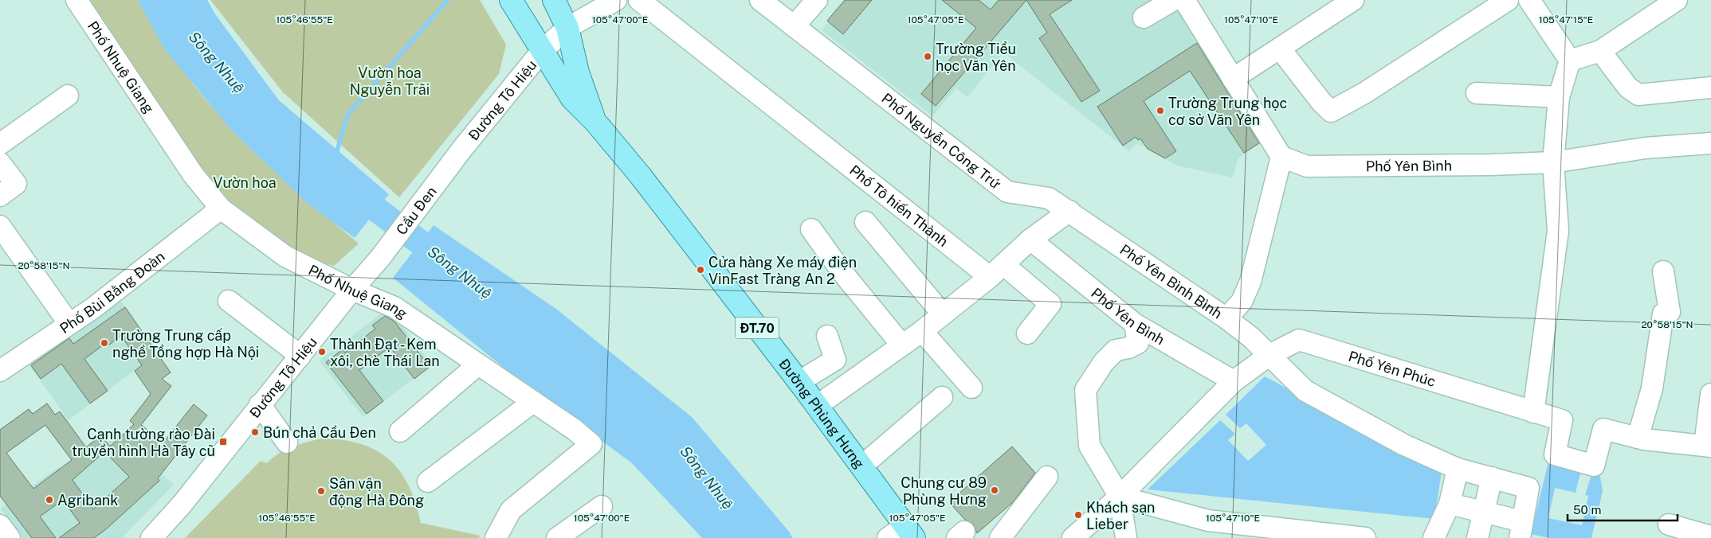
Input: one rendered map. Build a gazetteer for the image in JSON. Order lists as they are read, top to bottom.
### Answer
{
  "streets": {
    "main road": ["ĐT.70", "Đường Phùng Hưng"],
    "street": [
      "Phố Nhuệ Giang",
      "Đường Tô Hiệu",
      "Phố Nguyễn Công Trứ",
      "Phố Yên Bình",
      "Phố Tô hiến Thành",
      "Cầu Đen",
      "Phố Yên Bình Bình",
      "Phố Bùi Bằng Đoàn",
      "Phố Yên Phúc"
    ]
  },
  "crossings": [
    ["Phố Nhuệ Giang", "Đường Tô Hiệu"],
    ["Phố Nhuệ Giang", "Phố Bùi Bằng Đoàn"],
    ["Đường Tô Hiệu", "Cầu Đen"],
    ["Đường Tô Hiệu", "Đường Phùng Hưng"],
    ["Phố Nguyễn Công Trứ", "Phố Yên Bình Bình"],
    ["Phố Yên Bình", "Phố Yên Phúc"],
    ["Phố Yên Bình Bình", "Phố Yên Phúc"]
  ],
  "water": ["Sông Nhuệ"],
  "parks": ["Vườn hoa Nguyễn Trãi", "Vườn hoa"],
  "places": {
    "other": [
      "Trường Tiểu học Văn Yên",
      "Trường Trung học cơ sở Văn Yên",
      "Cửa hàng Xe máy điện VinFast Tràng An 2",
      "Trường Trung cấp nghề Tổng hợp Hà Nội",
      "Thành Đạt - Kem xôi, chè Thái Lan",
      "Bún chả Cầu Đen",
      "Chung cư 89 Phùng Hưng",
      "Sân vận động Hà Đông",
      "Agribank",
      "Khách sạn Lieber"
    ],
    "transit": ["Cạnh tường rào Đài truyền hình Hà Tây cũ"]
  },
  "scale_bar": "50 m",
  "coordinates": [
    "105°46'55\"E",
    "105°47'00\"E",
    "105°47'05\"E",
    "105°47'10\"E",
    "105°47'15\"E",
    "20°58'15\"N"
  ]
}
